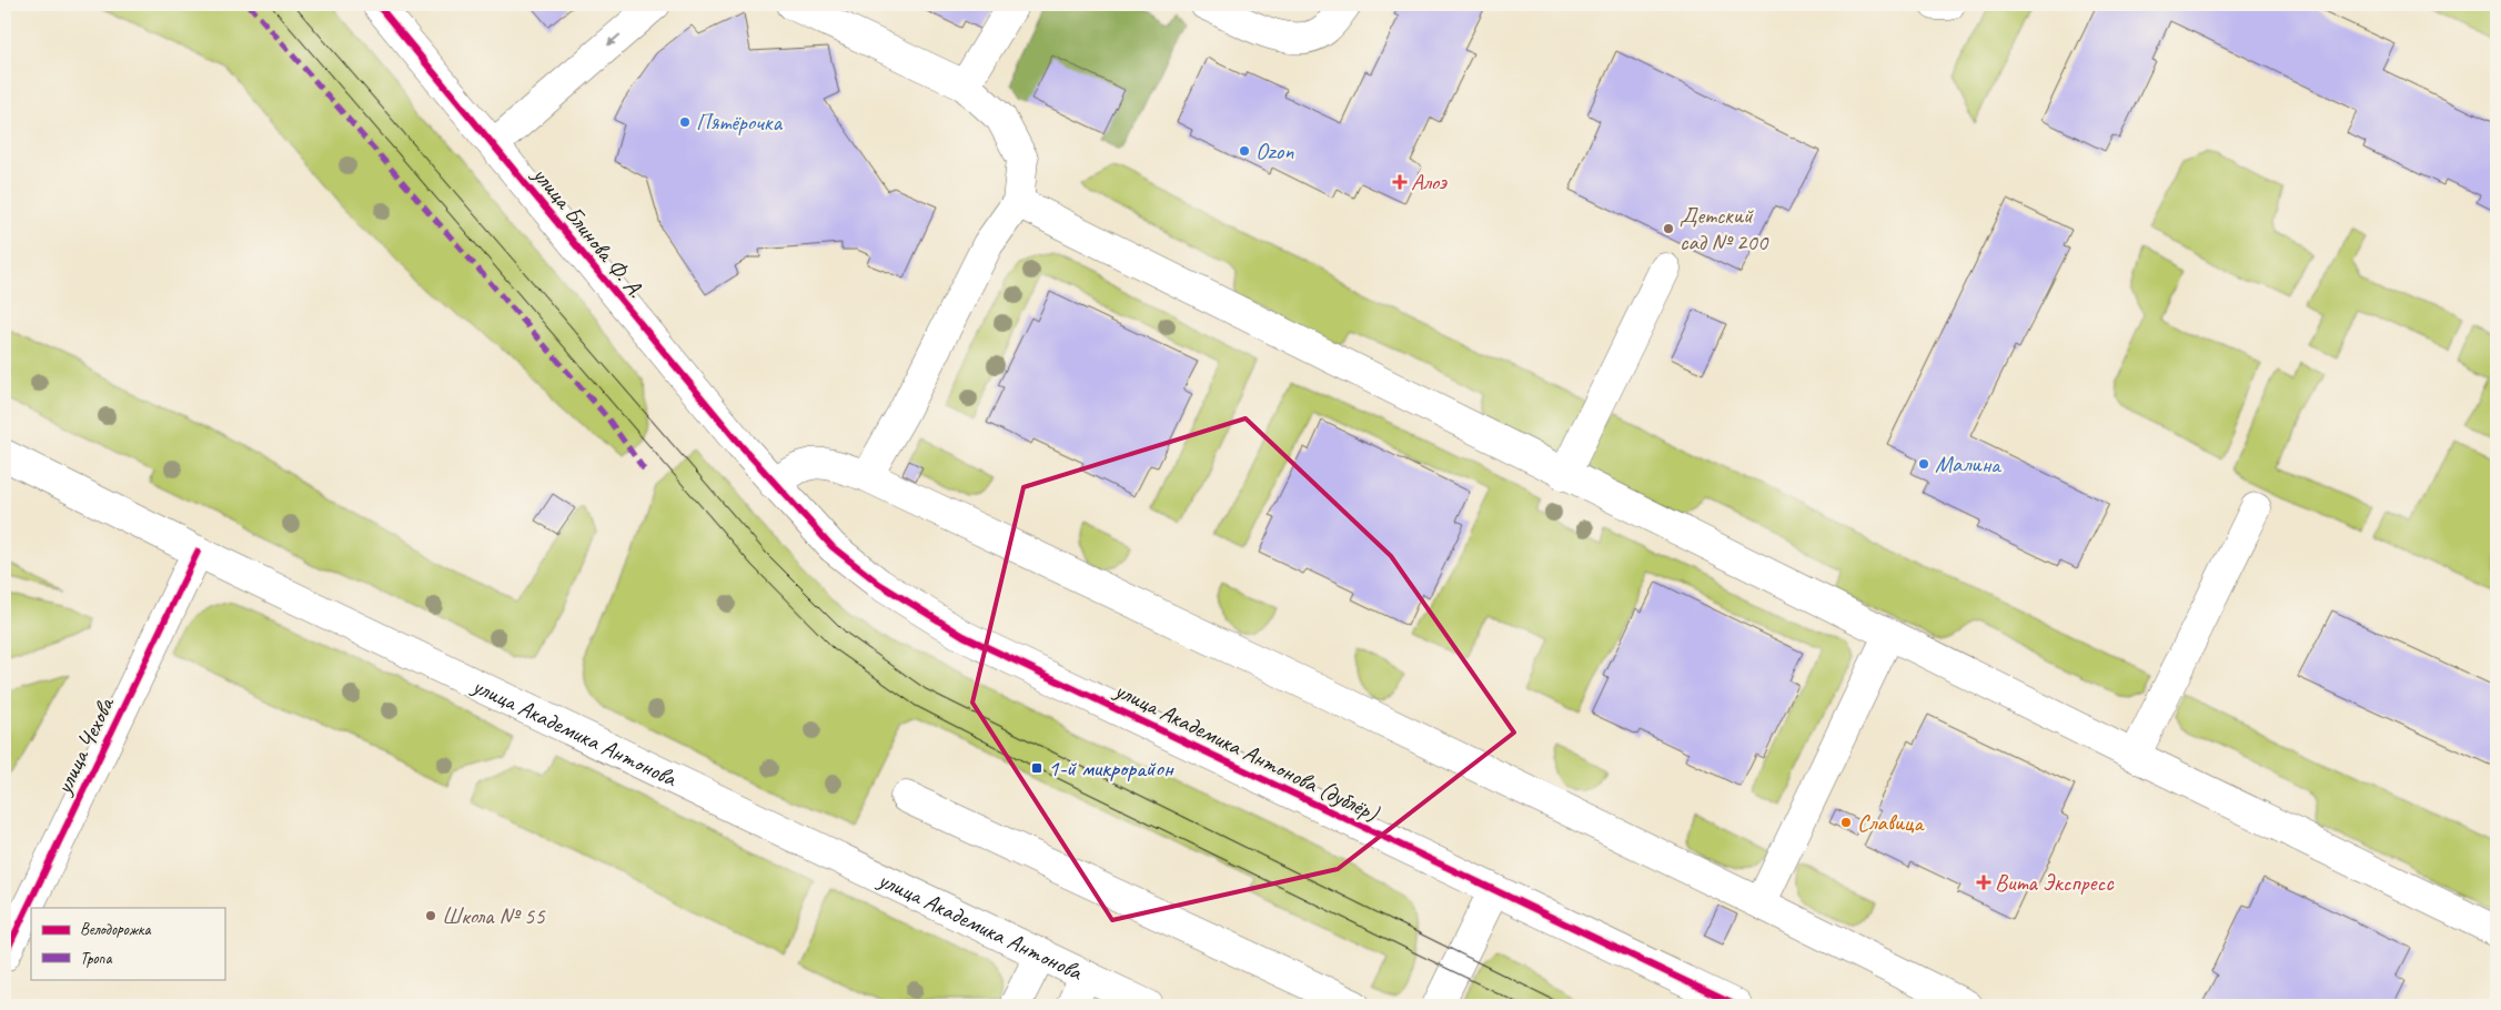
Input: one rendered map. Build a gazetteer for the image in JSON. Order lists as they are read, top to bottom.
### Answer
{
  "streets": {
    "street": [
      "улица Блинова Ф. А.",
      "улица Академика Антонова",
      "улица Чехова",
      "улица Академика Антонова (дублёр)"
    ]
  },
  "crossings": [
    ["улица Блинова Ф. А.", "улица Академика Антонова (дублёр)"],
    ["улица Академика Антонова", "улица Чехова"]
  ],
  "places": {
    "other": [
      "Пятёрочка",
      "Ozon",
      "Детский сад № 200",
      "Малина",
      "Славица",
      "Школа № 55"
    ],
    "health": ["Алоэ", "Вита Экспресс"],
    "transit": ["1-й микрорайон"]
  },
  "legend": ["Велодорожка", "Тропа"]
}
